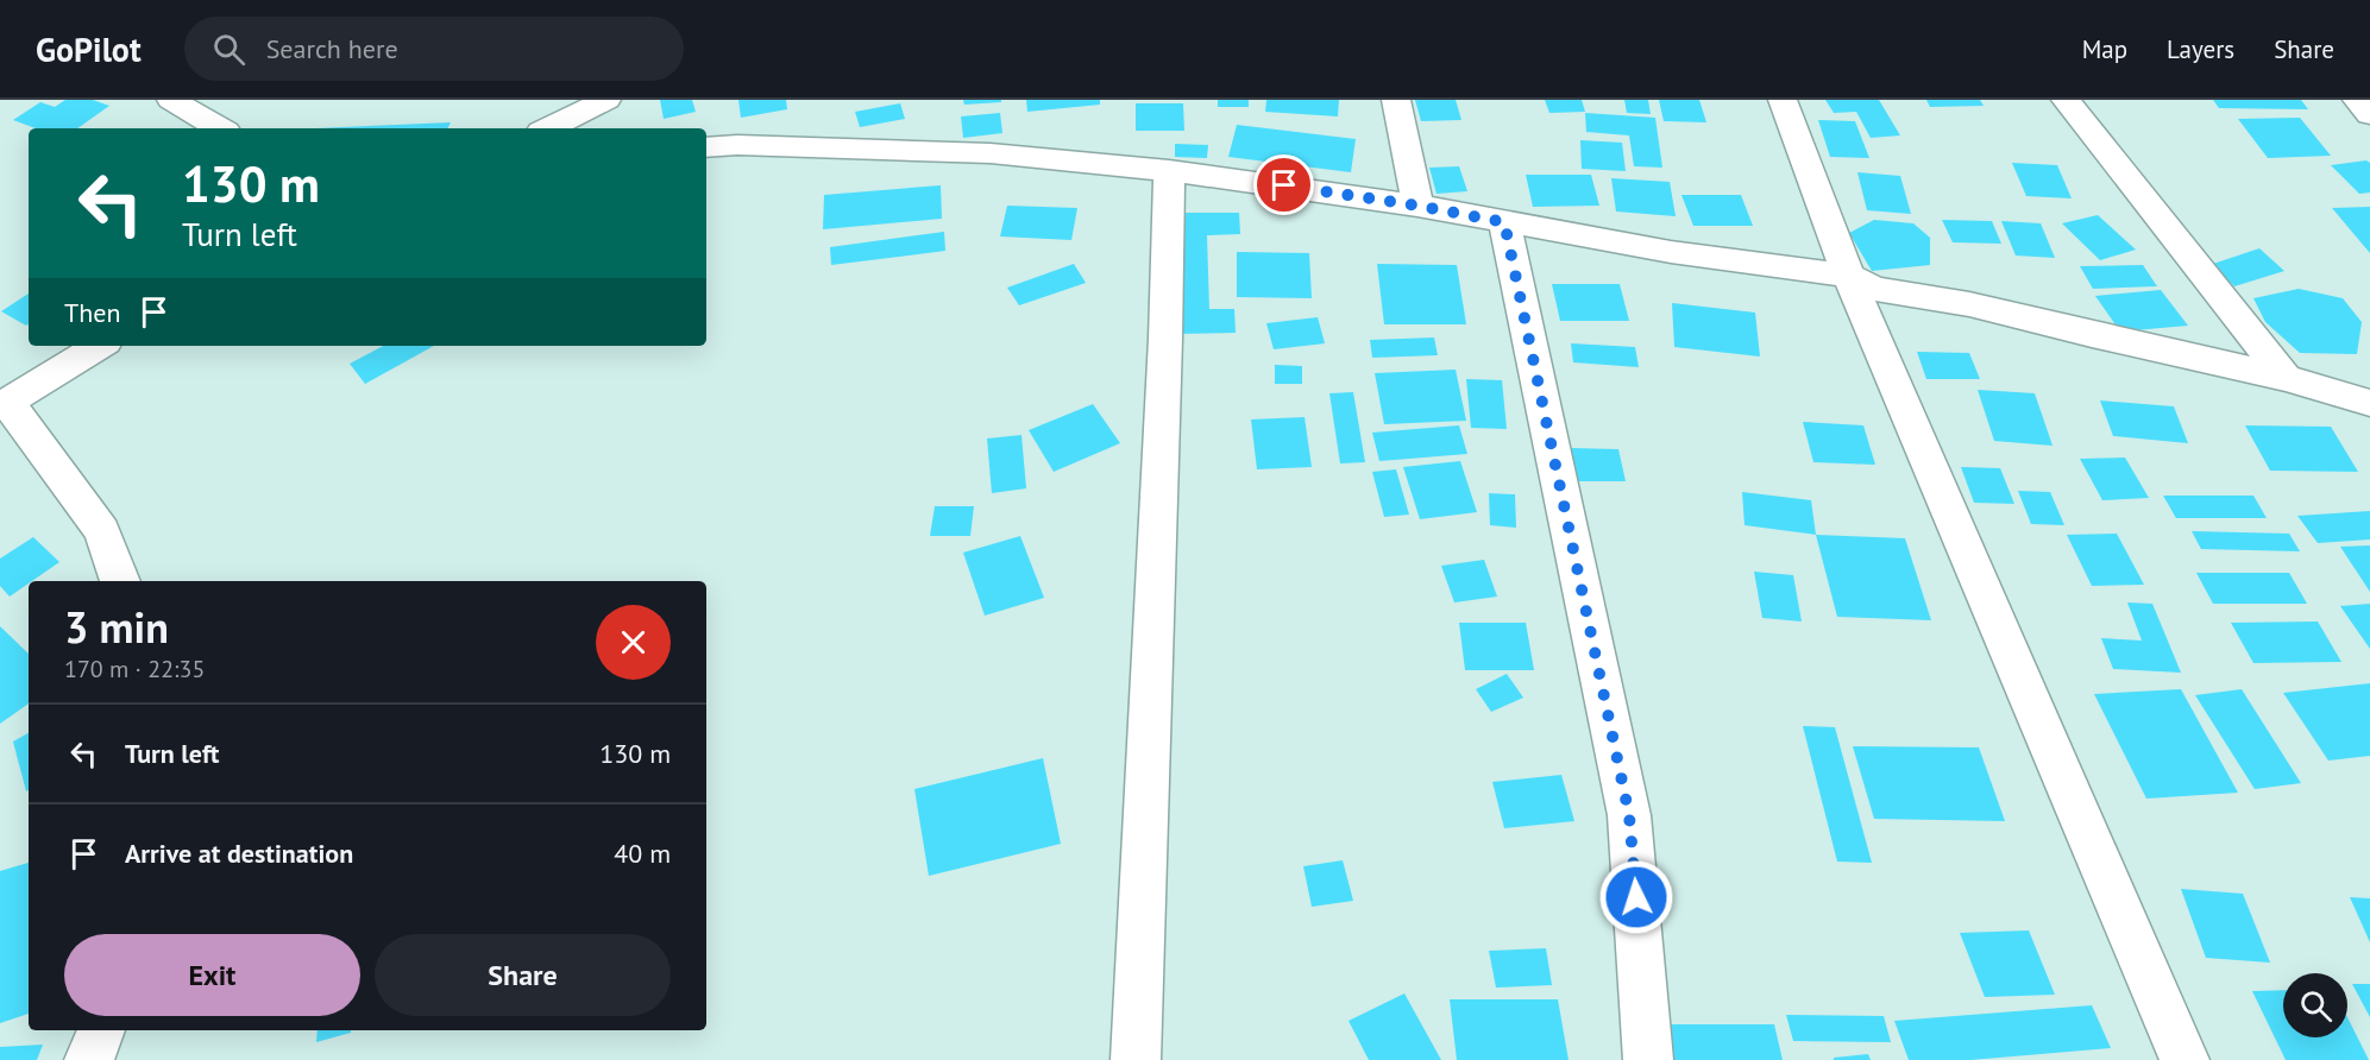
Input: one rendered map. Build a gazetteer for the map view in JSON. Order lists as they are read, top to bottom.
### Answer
{
  "page": {
    "header": "GoPilot",
    "search": "Search here",
    "nav": ["Map", "Layers", "Share"],
    "turn": ["130 m", "Turn left"],
    "then": "Then",
    "heading": ["3 min", "170 m · 22:35"],
    "list": [
      {
        "name": "Turn left",
        "value": "130 m"
      },
      {
        "name": "Arrive at destination",
        "value": "40 m"
      }
    ],
    "buttons": ["Exit", "Share"]
  }
}
